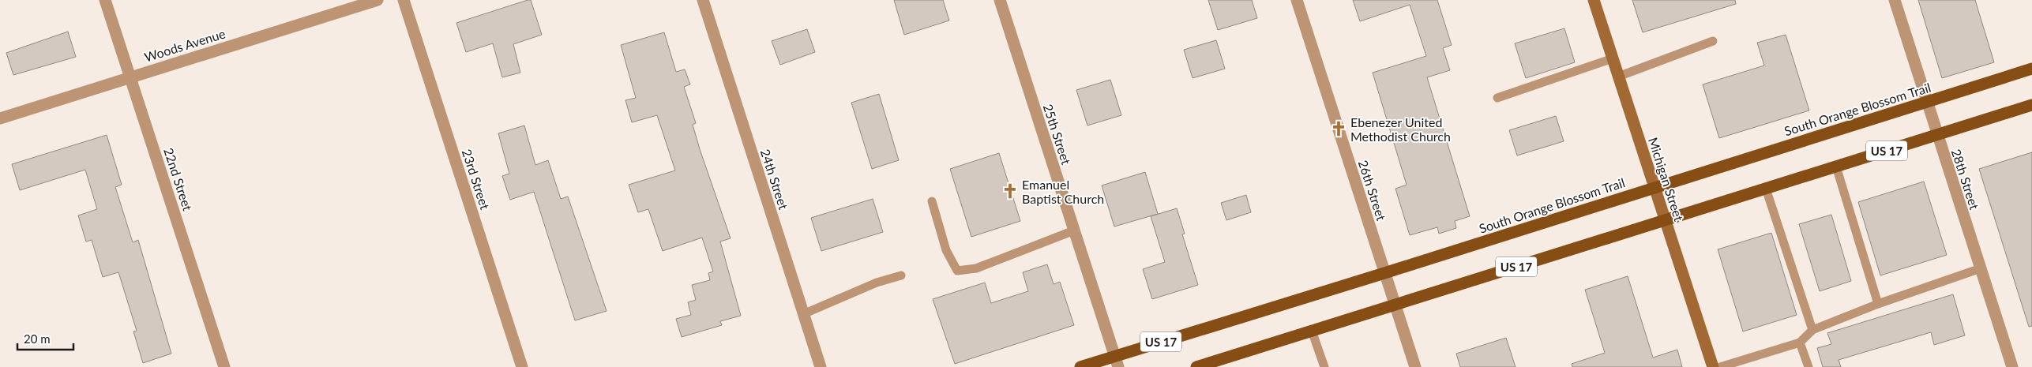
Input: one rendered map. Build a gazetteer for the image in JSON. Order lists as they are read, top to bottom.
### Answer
{
  "streets": {
    "main road": ["South Orange Blossom Trail", "US 17", "Michigan Street"],
    "street": [
      "Woods Avenue",
      "25th Street",
      "22nd Street",
      "23rd Street",
      "24th Street",
      "28th Street",
      "26th Street"
    ]
  },
  "crossings": [
    ["Woods Avenue", "22nd Street"],
    ["South Orange Blossom Trail", "25th Street"],
    ["South Orange Blossom Trail", "Michigan Street"],
    ["South Orange Blossom Trail", "28th Street"],
    ["South Orange Blossom Trail", "26th Street"],
    ["US 17", "Michigan Street"],
    ["US 17", "28th Street"],
    ["US 17", "26th Street"]
  ],
  "places": {
    "church": ["Ebenezer United Methodist Church", "Emanuel Baptist Church"]
  },
  "scale_bar": "20 m"
}
